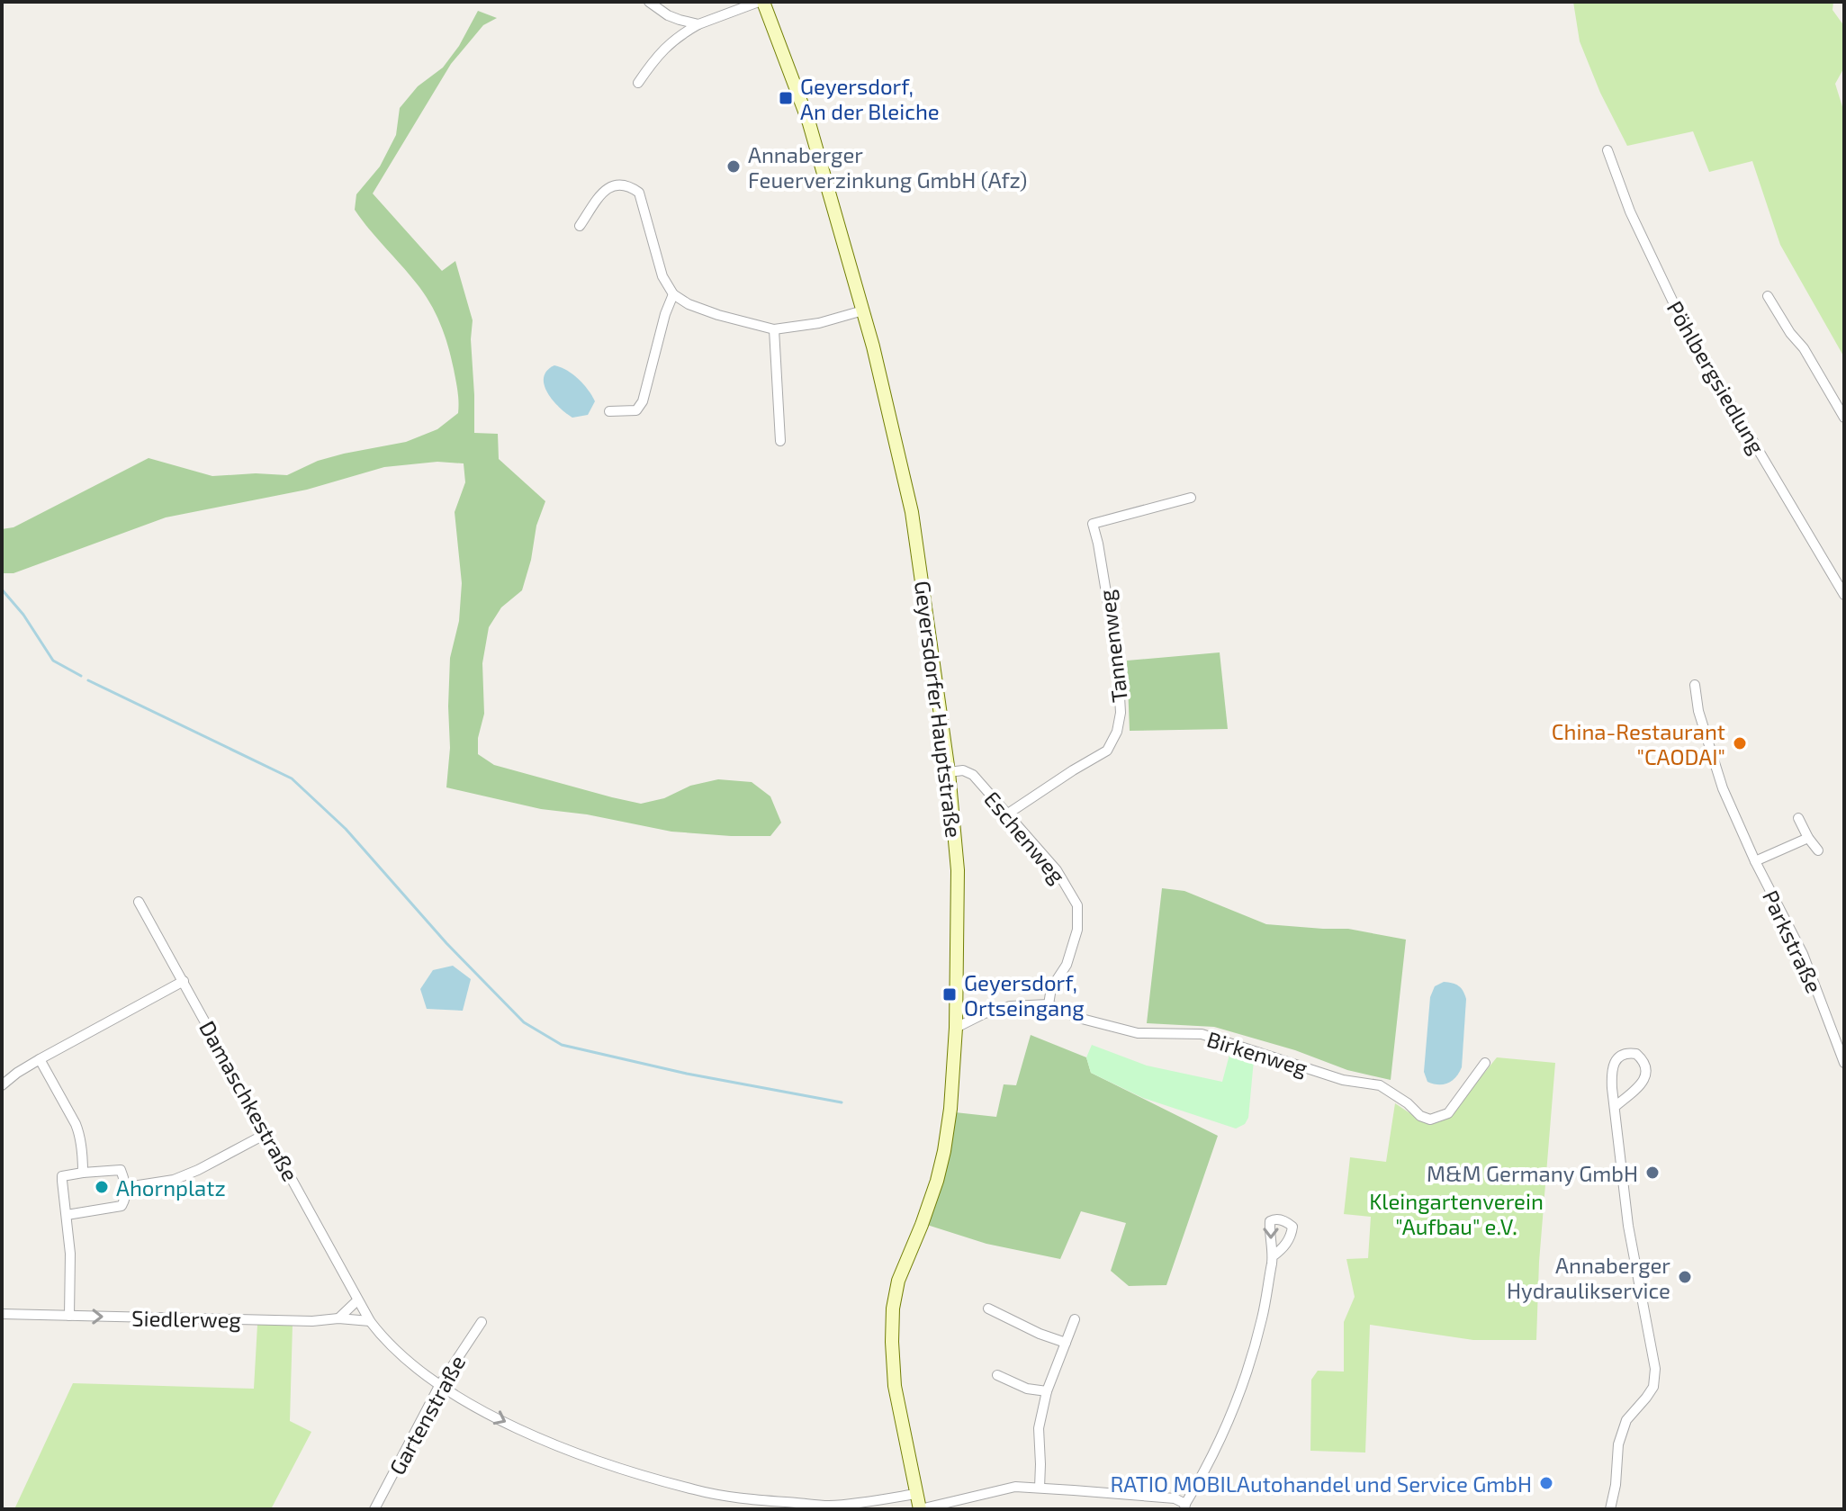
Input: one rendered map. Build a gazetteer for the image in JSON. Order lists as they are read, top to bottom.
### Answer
{
  "streets": {
    "main road": ["Geyersdorfer Hauptstraße"],
    "street": [
      "Pöhlbergsiedlung",
      "Tannenweg",
      "Eschenweg",
      "Parkstraße",
      "Birkenweg",
      "Damaschkestraße",
      "Siedlerweg",
      "Gartenstraße"
    ]
  },
  "crossings": [
    ["Tannenweg", "Eschenweg"],
    ["Geyersdorfer Hauptstraße", "Eschenweg"],
    ["Geyersdorfer Hauptstraße", "Birkenweg"],
    ["Geyersdorfer Hauptstraße", "Damaschkestraße"],
    ["Eschenweg", "Birkenweg"],
    ["Damaschkestraße", "Siedlerweg"],
    ["Damaschkestraße", "Gartenstraße"]
  ],
  "one_way": ["Siedlerweg"],
  "parks": ["Kleingartenverein \"Aufbau\" e.V."],
  "places": {
    "transit": ["Geyersdorf, An der Bleiche", "Geyersdorf, Ortseingang"],
    "other": [
      "Annaberger Feuerverzinkung GmbH (Afz)",
      "China-Restaurant \"CAODAI\"",
      "M&M Germany GmbH",
      "Ahornplatz",
      "Annaberger Hydraulikservice",
      "RATIO MOBILAutohandel und Service GmbH"
    ]
  }
}
